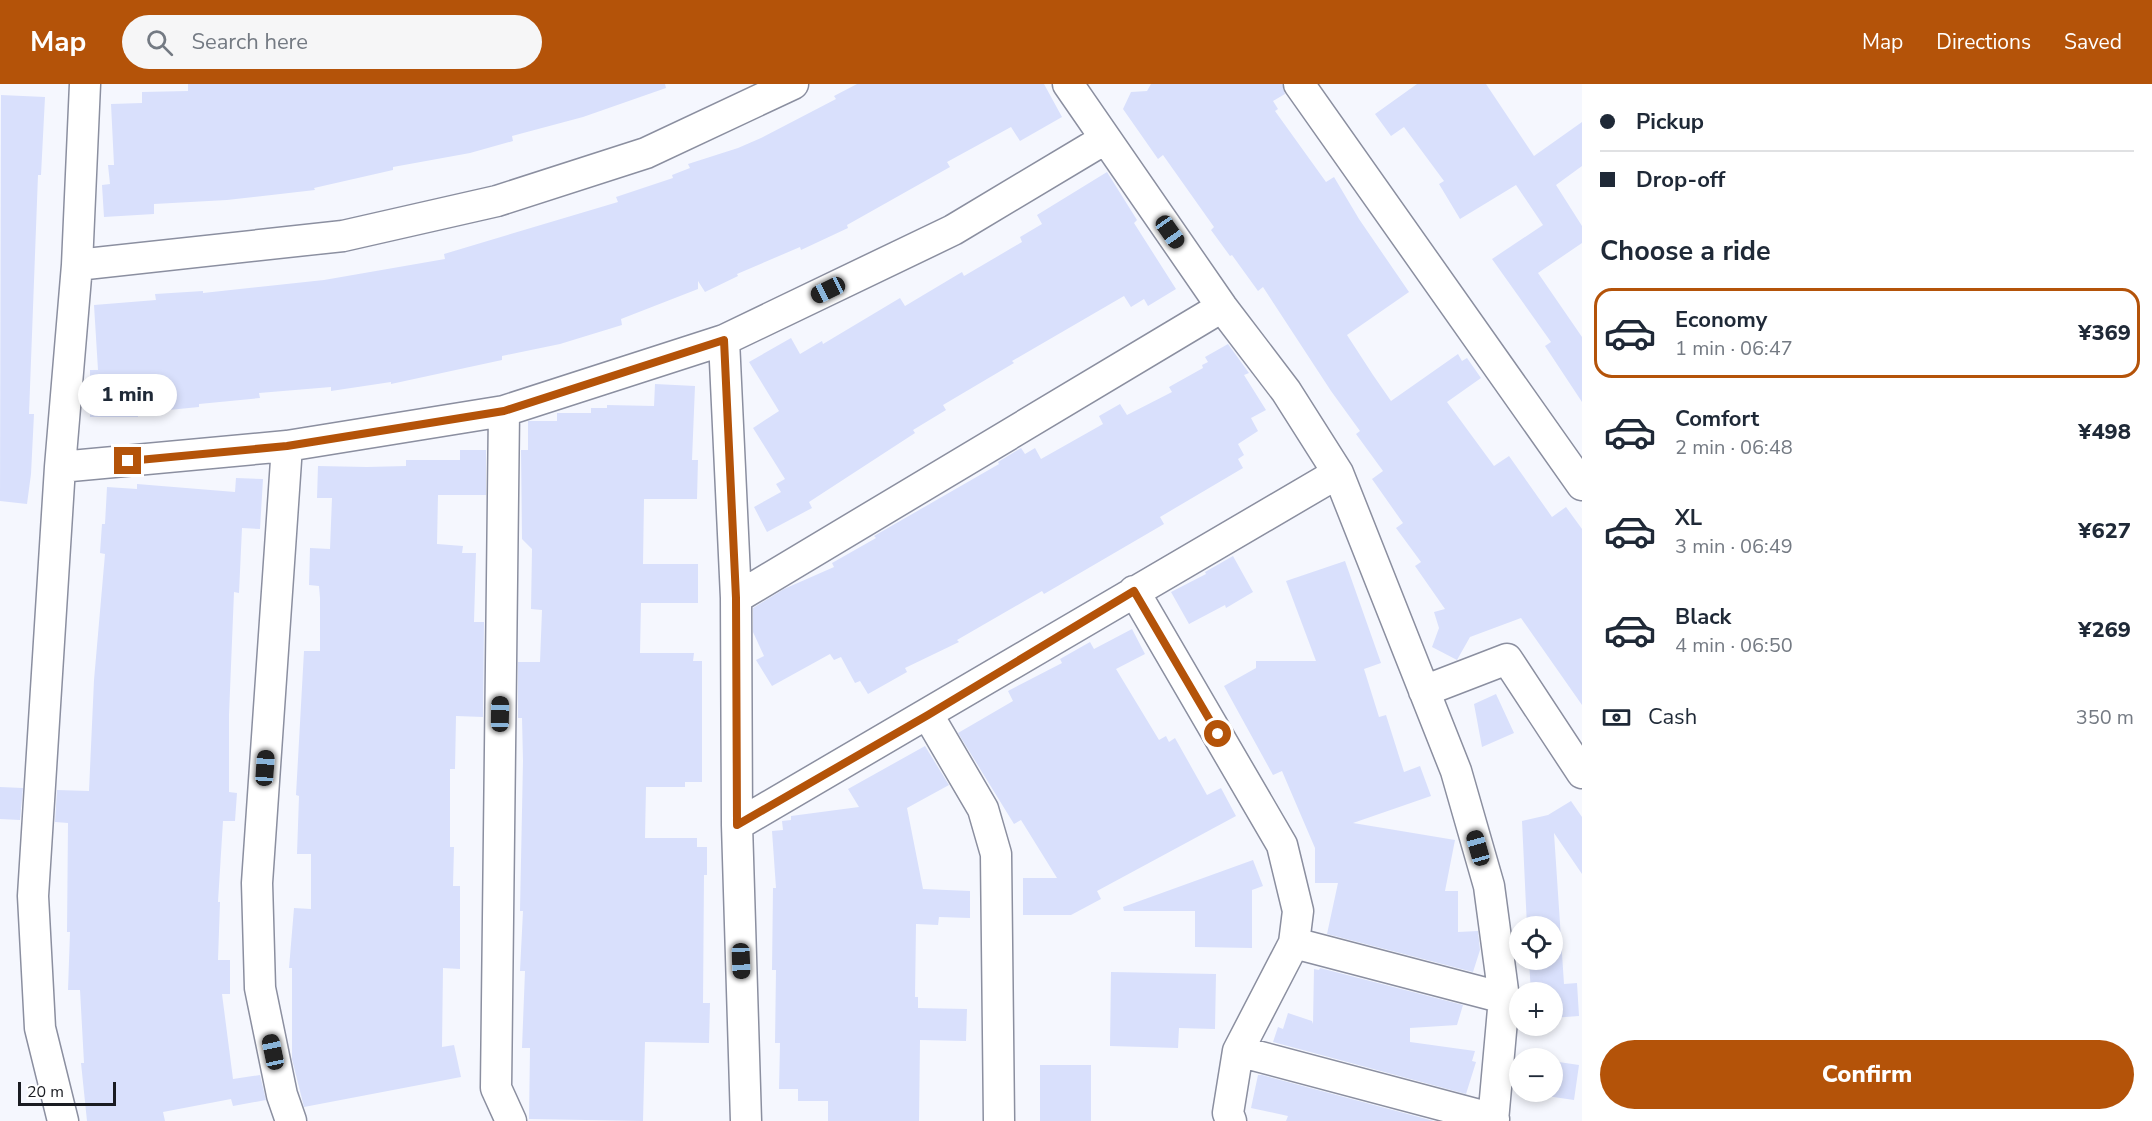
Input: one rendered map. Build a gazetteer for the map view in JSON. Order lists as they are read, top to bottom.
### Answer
{
  "scale_bar": "20 m",
  "page": {
    "header": "Map",
    "search": "Search here",
    "nav": ["Map", "Directions", "Saved"],
    "banner": ["Pickup", "Drop-off"],
    "heading": "Choose a ride",
    "list": [
      {
        "name": "Economy",
        "note": "1 min · 06:47",
        "value": "¥369"
      },
      {
        "name": "Comfort",
        "note": "2 min · 06:48",
        "value": "¥498"
      },
      {
        "name": "XL",
        "note": "3 min · 06:49",
        "value": "¥627"
      },
      {
        "name": "Black",
        "note": "4 min · 06:50",
        "value": "¥269"
      }
    ],
    "bubble": "1 min",
    "pay": ["Cash", "350 m"],
    "map_buttons": ["+", "−"],
    "buttons": "Confirm",
    "scale": "20 m"
  }
}
